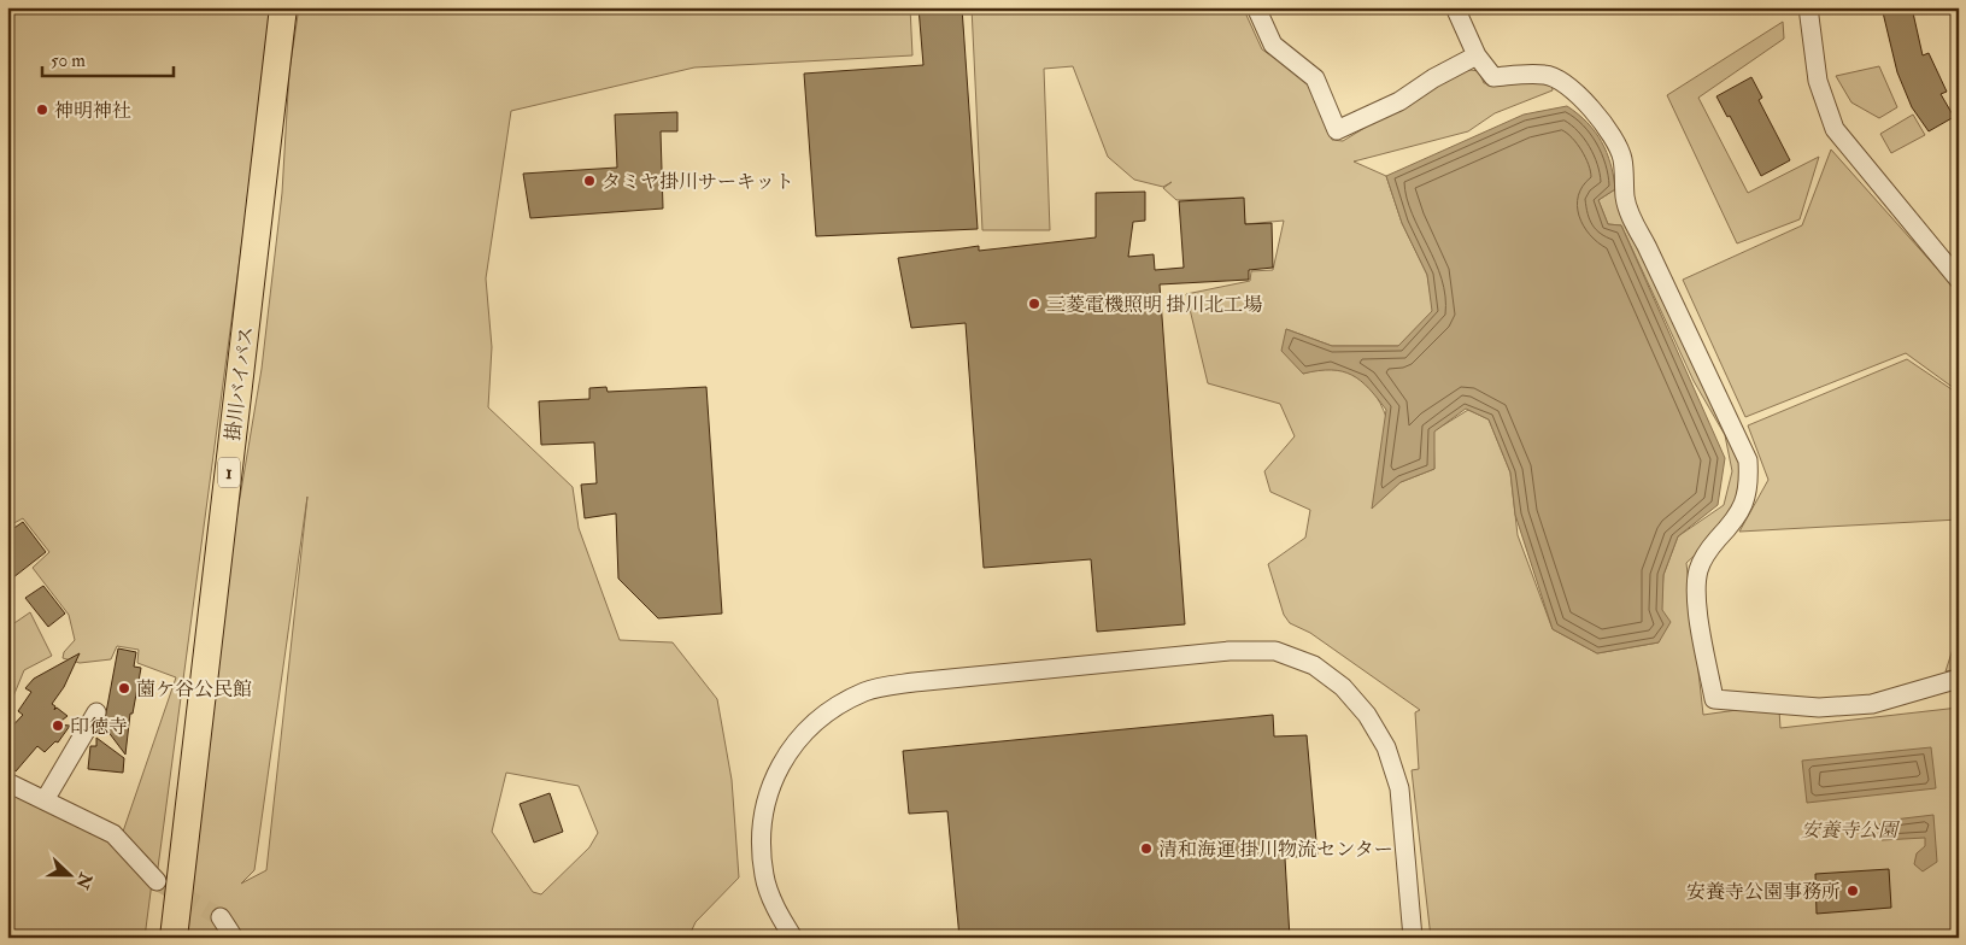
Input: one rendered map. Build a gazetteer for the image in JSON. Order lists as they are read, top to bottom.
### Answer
{
  "streets": {
    "highway": ["掛川バイパス", "1"]
  },
  "parks": ["安養寺公園"],
  "places": [
    "神明神社",
    "タミヤ掛川サーキット",
    "三菱電機照明 掛川北工場",
    "薗ケ谷公民館",
    "印徳寺",
    "清和海運 掛川物流センター",
    "安養寺公園事務所"
  ],
  "scale_bar": "50 m",
  "north": "right"
}
